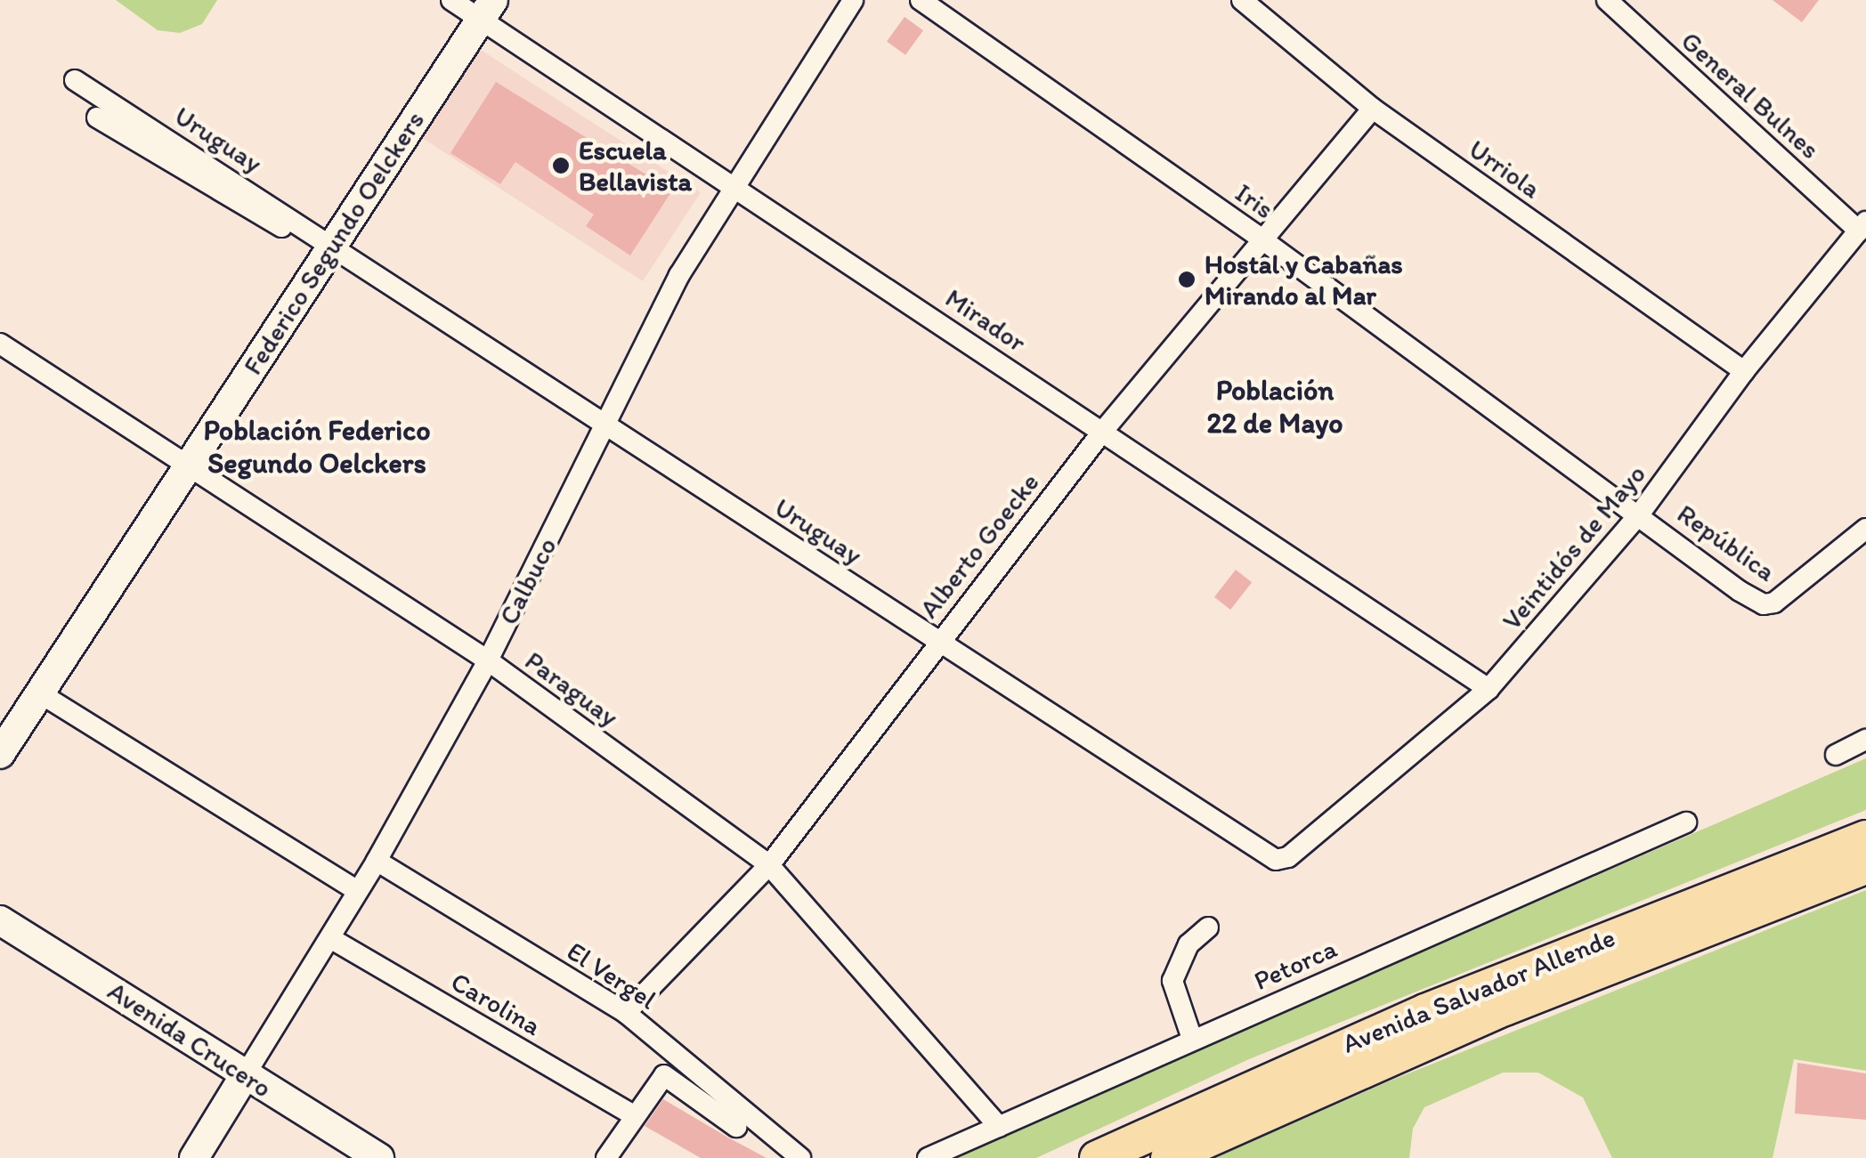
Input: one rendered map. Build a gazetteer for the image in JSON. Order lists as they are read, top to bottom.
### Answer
{
  "streets": {
    "highway": ["Avenida Salvador Allende"],
    "main road": ["Federico Segundo Oelckers", "Calbuco", "Avenida Crucero"],
    "street": [
      "General Bulnes",
      "Uruguay",
      "Urriola",
      "Iris",
      "Mirador",
      "República",
      "Alberto Goecke",
      "Veintidós de Mayo",
      "Paraguay",
      "Petorca",
      "El Vergel",
      "Carolina"
    ]
  },
  "crossings": [
    ["General Bulnes", "Veintidós de Mayo"],
    ["Uruguay", "Federico Segundo Oelckers"],
    ["Uruguay", "Alberto Goecke"],
    ["Uruguay", "Veintidós de Mayo"],
    ["Uruguay", "Calbuco"],
    ["Urriola", "Alberto Goecke"],
    ["Urriola", "Veintidós de Mayo"],
    ["Iris", "República"],
    ["Iris", "Alberto Goecke"],
    ["Iris", "Veintidós de Mayo"],
    ["Federico Segundo Oelckers", "Mirador"],
    ["Federico Segundo Oelckers", "Paraguay"],
    ["Mirador", "Alberto Goecke"],
    ["Mirador", "Veintidós de Mayo"],
    ["Mirador", "Calbuco"],
    ["República", "Veintidós de Mayo"],
    ["Alberto Goecke", "Paraguay"],
    ["Alberto Goecke", "El Vergel"],
    ["Calbuco", "Paraguay"],
    ["Calbuco", "El Vergel"],
    ["Calbuco", "Carolina"],
    ["Calbuco", "Avenida Crucero"],
    ["Paraguay", "Petorca"]
  ],
  "districts": ["Población 22 de Mayo", "Población Federico Segundo Oelckers"],
  "places": ["Escuela Bellavista", "Hostal y Cabañas Mirando al Mar"]
}
